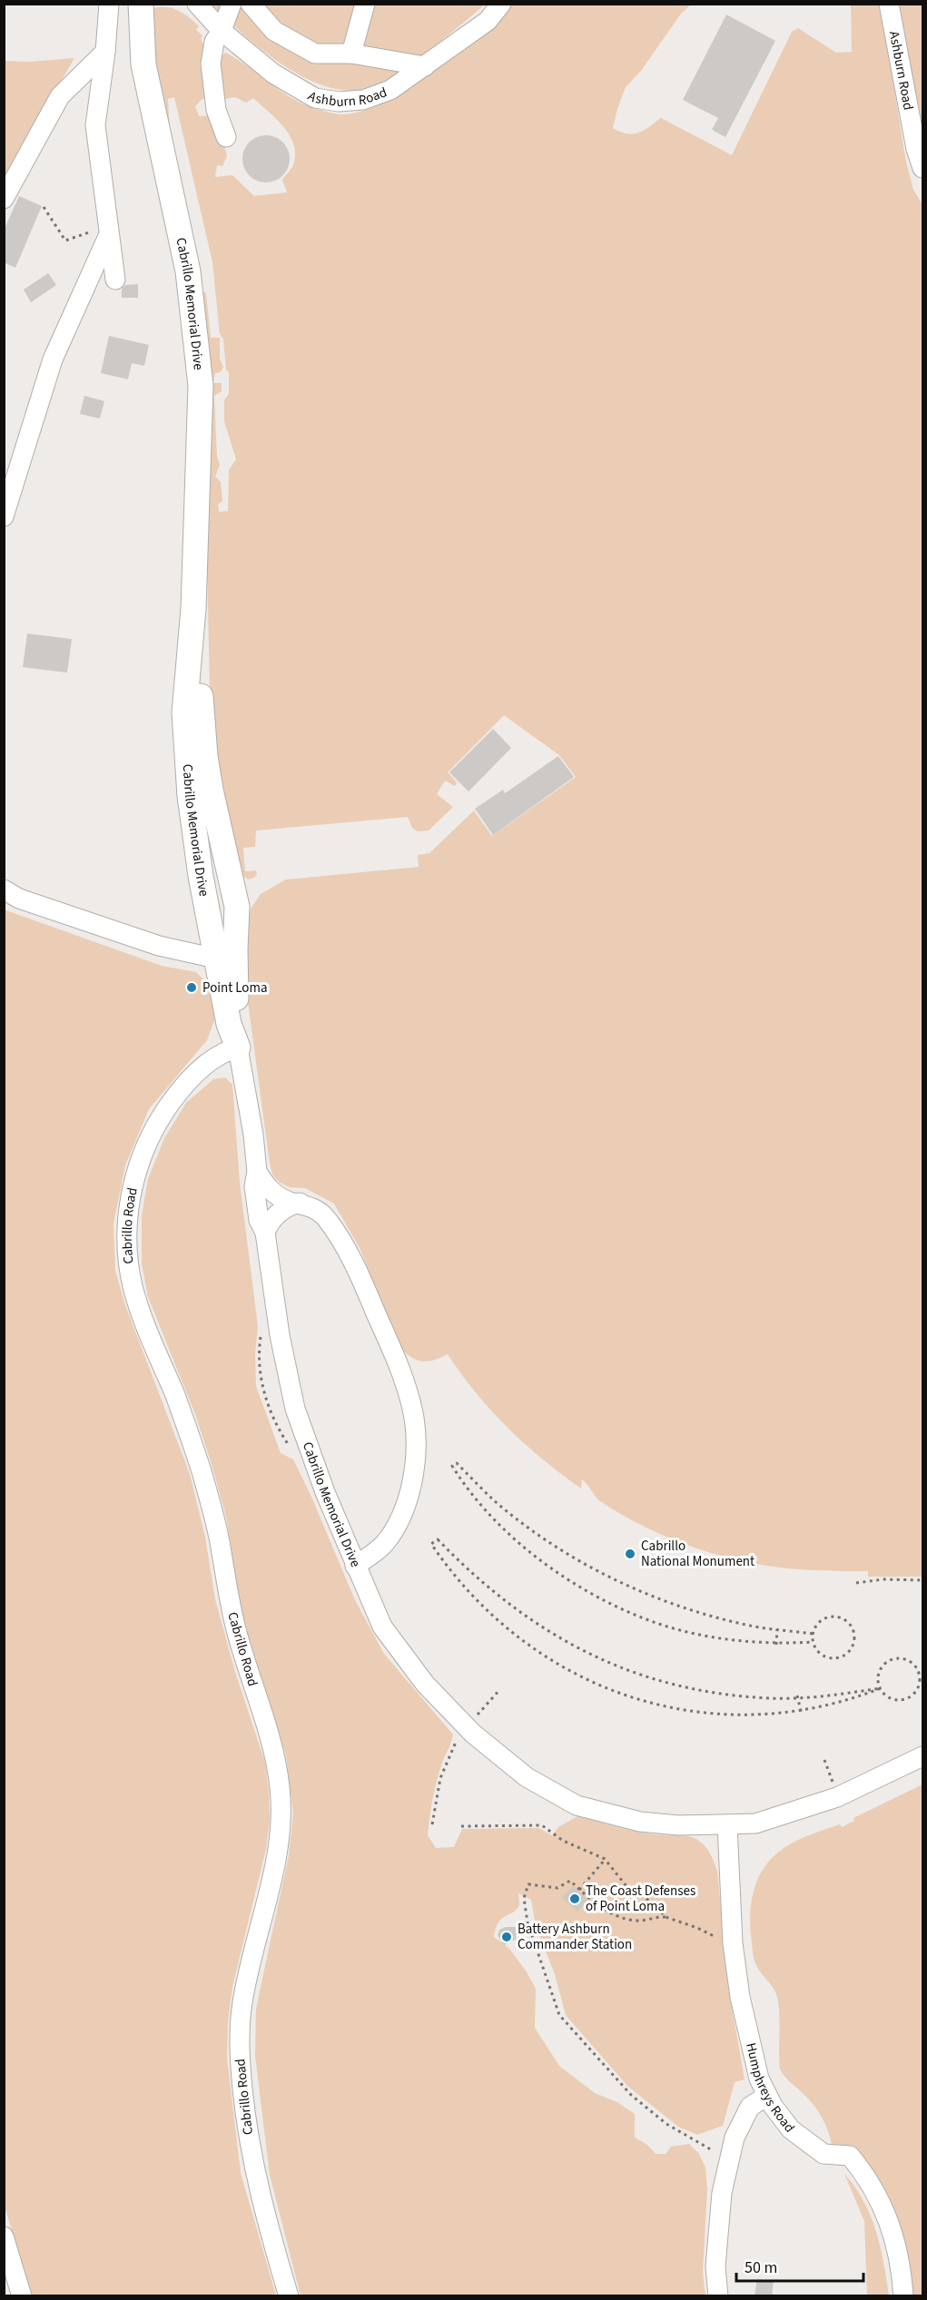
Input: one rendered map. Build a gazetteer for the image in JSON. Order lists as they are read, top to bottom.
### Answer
{
  "streets": {
    "main road": ["Cabrillo Memorial Drive"],
    "street": ["Ashburn Road", "Cabrillo Road", "Humphreys Road"]
  },
  "crossings": [
    ["Cabrillo Memorial Drive", "Cabrillo Road"]
  ],
  "places": [
    "Point Loma",
    "Cabrillo National Monument",
    "The Coast Defenses of Point Loma",
    "Battery Ashburn Commander Station"
  ],
  "scale_bar": "50 m"
}
